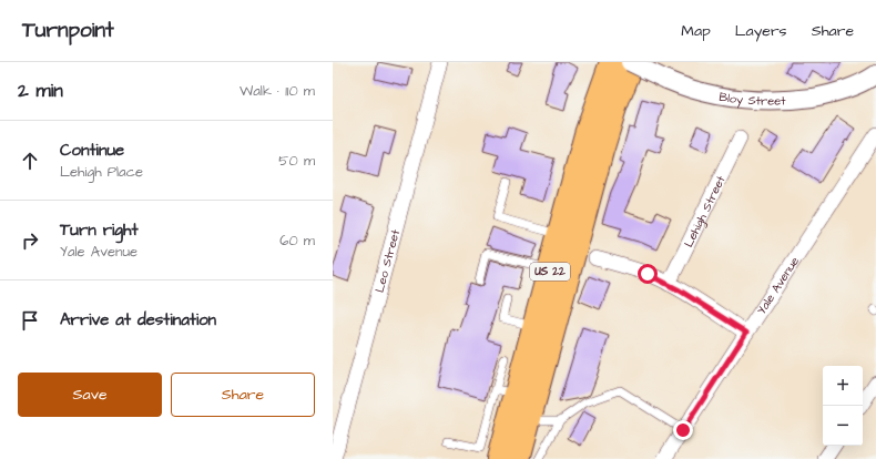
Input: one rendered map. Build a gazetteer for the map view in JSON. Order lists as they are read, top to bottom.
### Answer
{
  "streets": {
    "highway": ["US 22"],
    "street": [
      "Bloy Street",
      "Lehigh Street",
      "Leo Street",
      "Yale Avenue"
    ]
  },
  "crossings": [
    ["Bloy Street", "US 22"]
  ],
  "page": {
    "header": "Turnpoint",
    "nav": ["Map", "Layers", "Share"],
    "heading": ["2 min", "Walk · 110 m"],
    "list": [
      ["Continue", "Lehigh Place", "50 m"],
      ["Turn right", "Yale Avenue", "60 m"],
      "Arrive at destination"
    ],
    "buttons": ["Save", "Share"],
    "map_buttons": ["+", "−"]
  }
}
